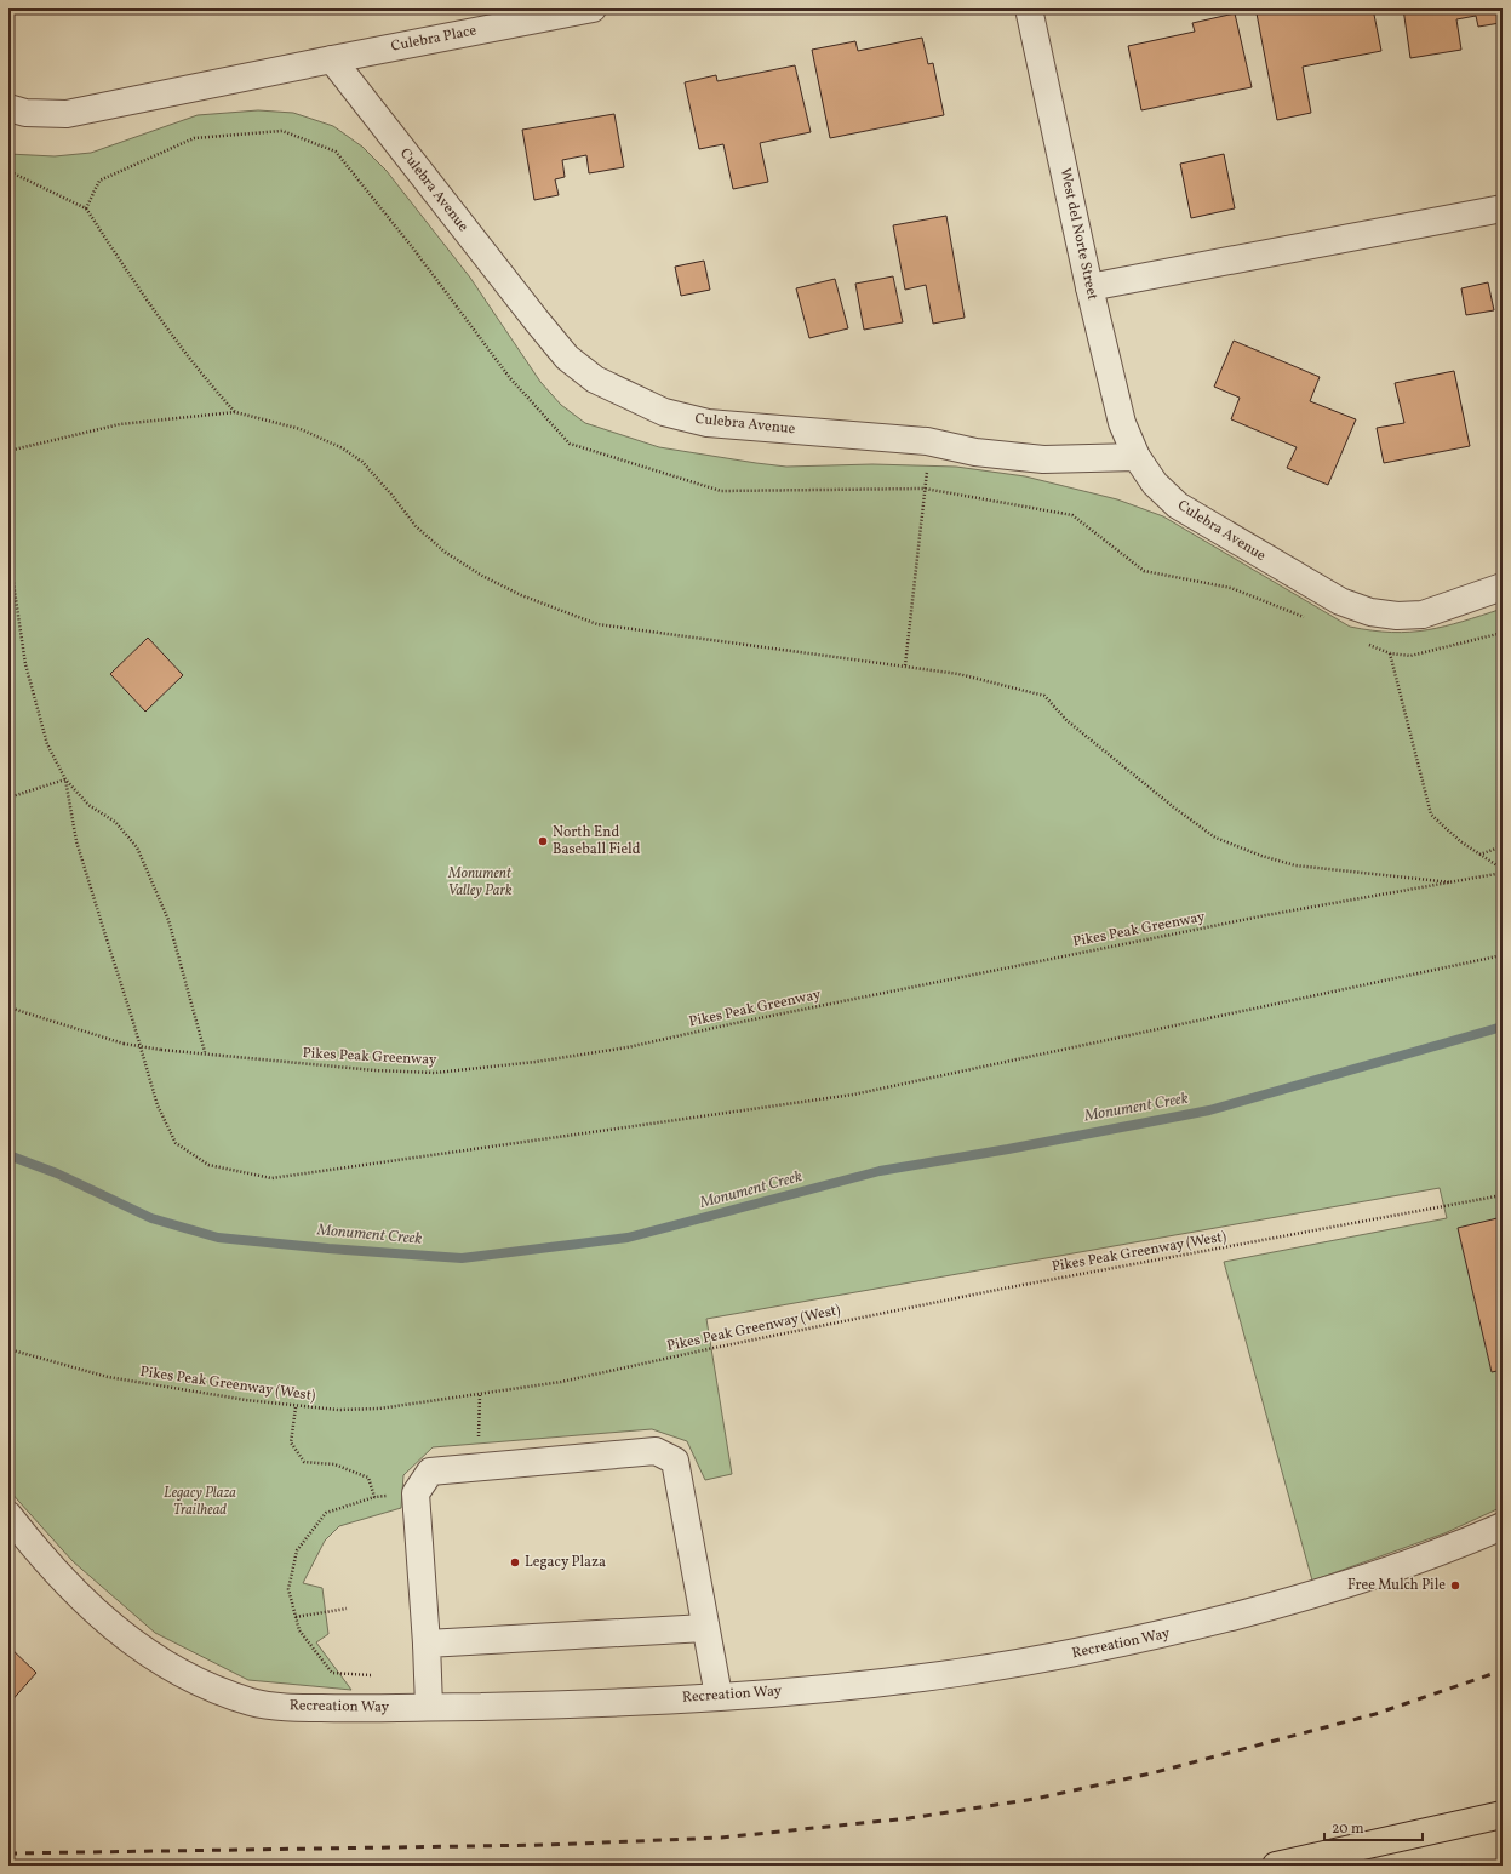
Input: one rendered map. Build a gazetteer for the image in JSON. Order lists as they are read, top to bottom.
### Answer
{
  "streets": {
    "street": [
      "Culebra Place",
      "Culebra Avenue",
      "West del Norte Street",
      "Recreation Way"
    ],
    "path": ["Pikes Peak Greenway", "Pikes Peak Greenway (West)"]
  },
  "crossings": [
    ["Culebra Place", "Culebra Avenue"],
    ["Culebra Avenue", "West del Norte Street"]
  ],
  "water": ["Monument Creek"],
  "parks": ["Monument Valley Park", "Legacy Plaza Trailhead"],
  "places": ["North End Baseball Field", "Legacy Plaza", "Free Mulch Pile"],
  "scale_bar": "20 m"
}
